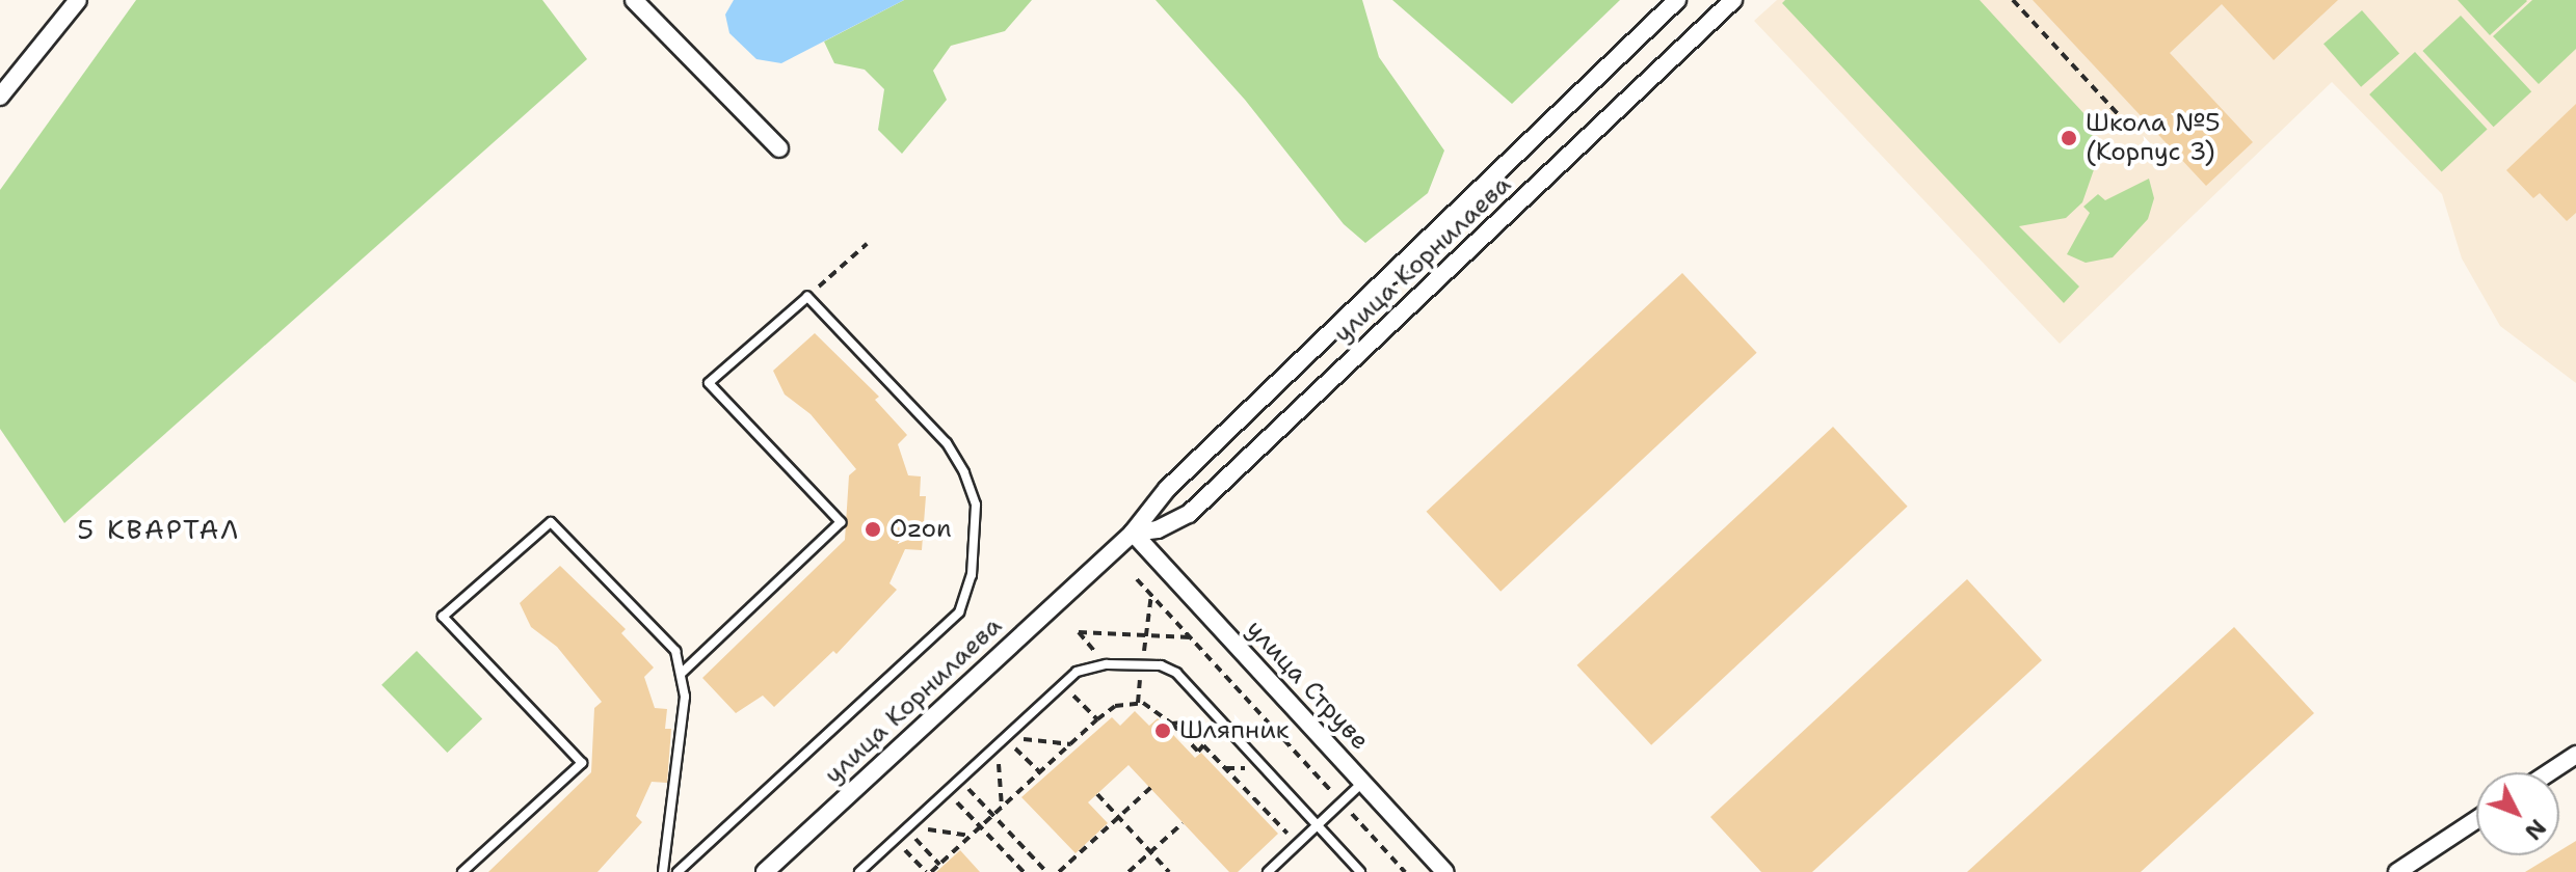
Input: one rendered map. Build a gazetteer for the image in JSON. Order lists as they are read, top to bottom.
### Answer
{
  "streets": {
    "street": ["улица Корнилаева", "улица Струве"]
  },
  "crossings": [
    ["улица Корнилаева", "улица Струве"]
  ],
  "districts": ["5 КВАРТАЛ"],
  "places": ["Школа №5 (Корпус 3)", "Ozon", "Шляпник"],
  "north": "bottom right"
}
